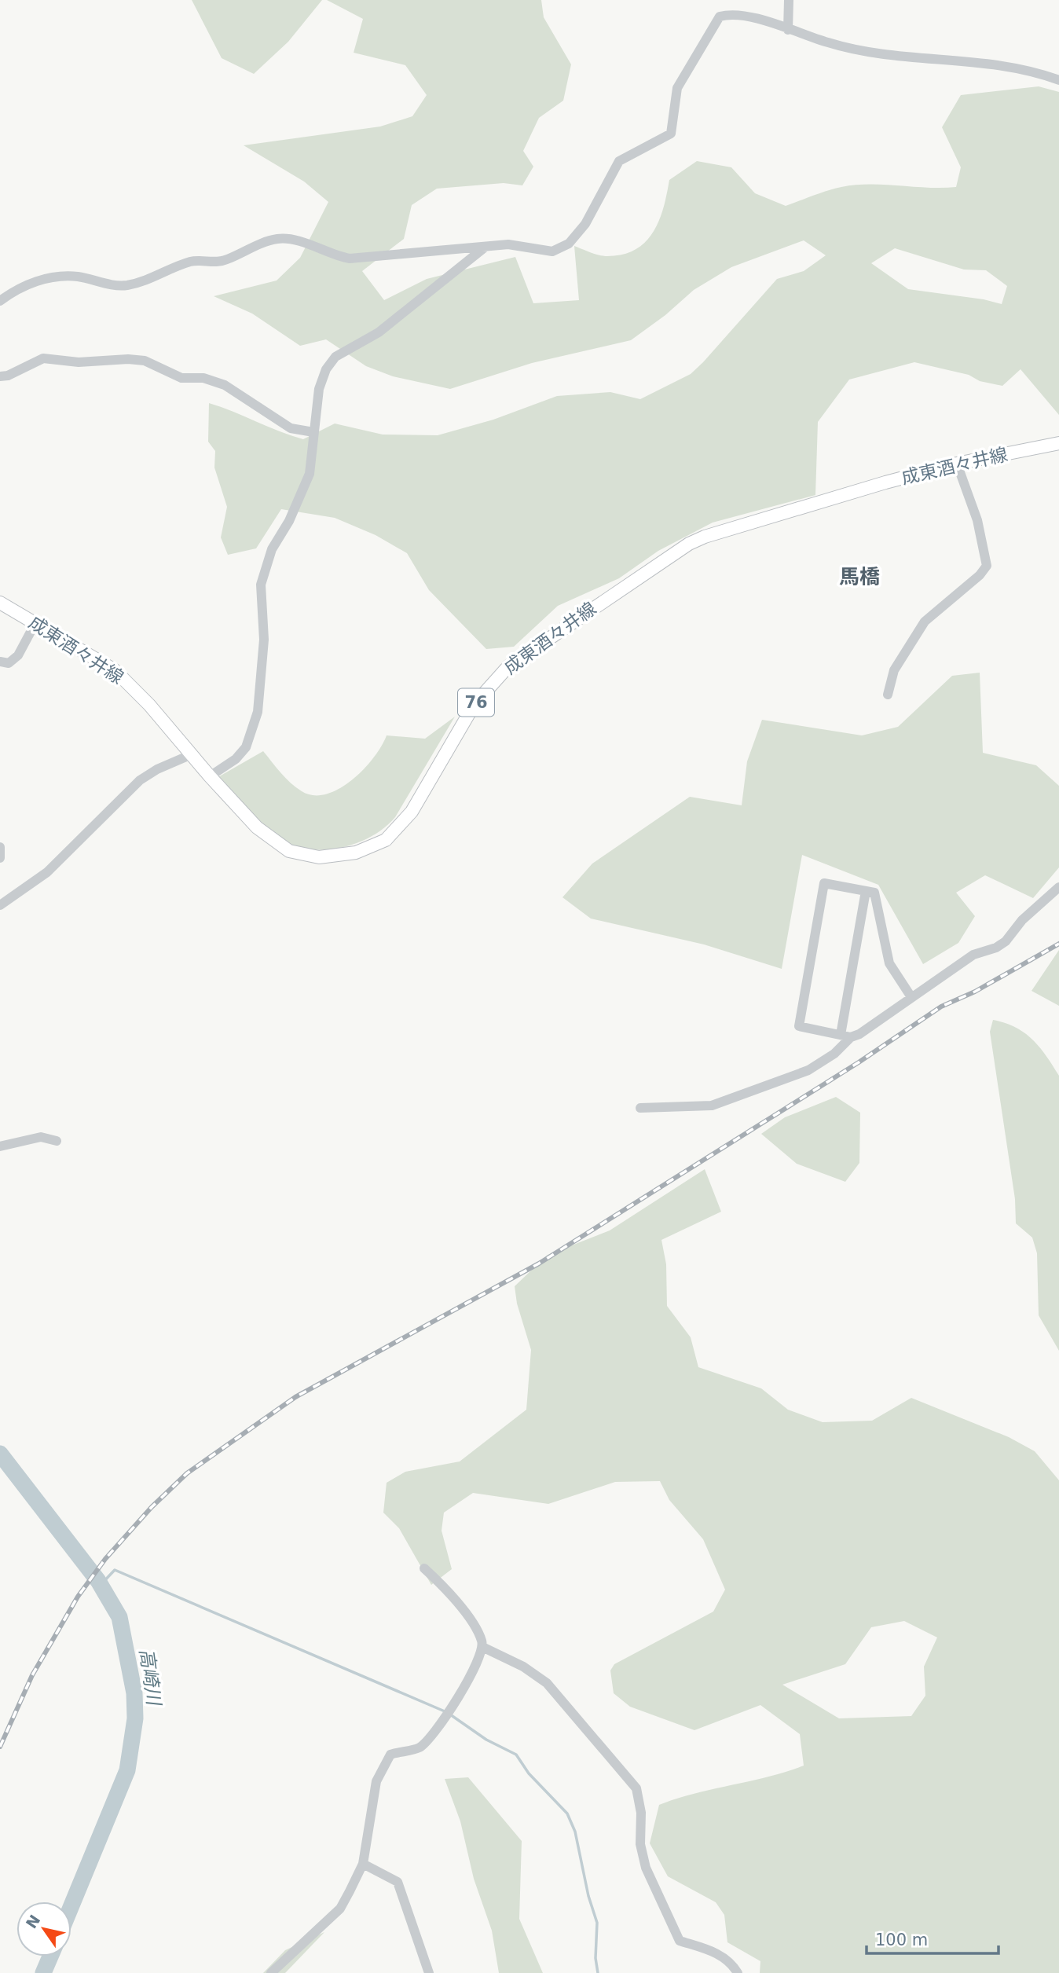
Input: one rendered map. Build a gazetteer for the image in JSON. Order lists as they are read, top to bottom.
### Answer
{
  "streets": {
    "main road": ["成東酒々井線", "76"]
  },
  "districts": ["馬橋"],
  "water": ["高崎川"],
  "scale_bar": "100 m",
  "north": "top left"
}
